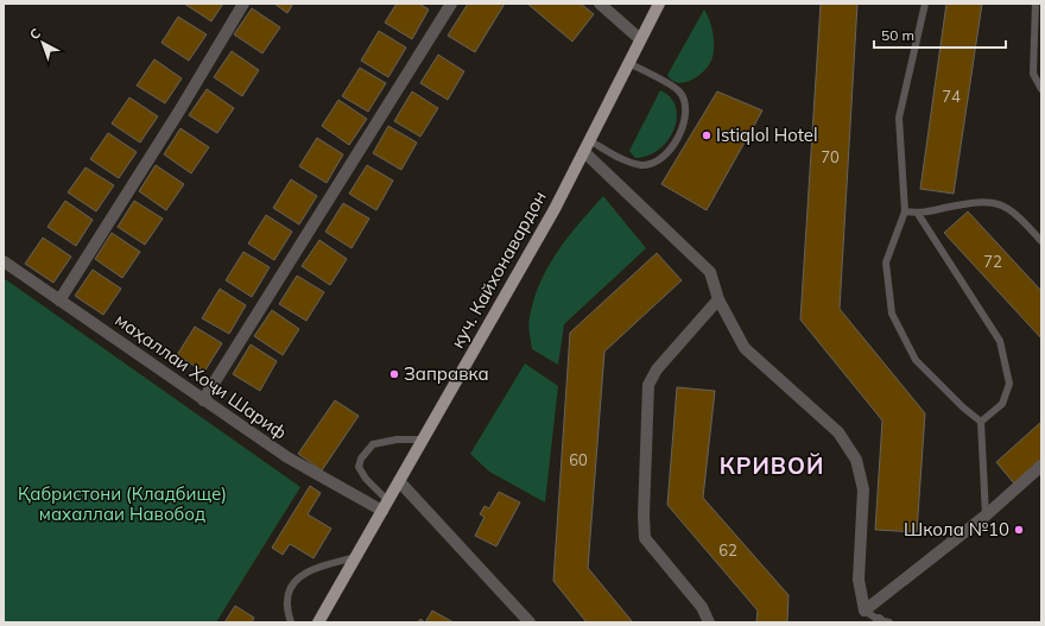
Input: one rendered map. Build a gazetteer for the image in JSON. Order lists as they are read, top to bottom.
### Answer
{
  "streets": {
    "main road": ["куч. Кайхонавардон"],
    "street": ["маҳаллаи Хоҷи Шариф"]
  },
  "crossings": [
    ["куч. Кайхонавардон", "маҳаллаи Хоҷи Шариф"]
  ],
  "districts": ["КРИВОЙ"],
  "parks": ["Қабристони (Кладбище) махаллаи Навобод"],
  "places": ["Istiqlol Hotel", "Заправка", "Школа №10"],
  "house_numbers": [
    "74",
    "70",
    "72",
    "60",
    "62"
  ],
  "scale_bar": "50 m",
  "north": "top left"
}
